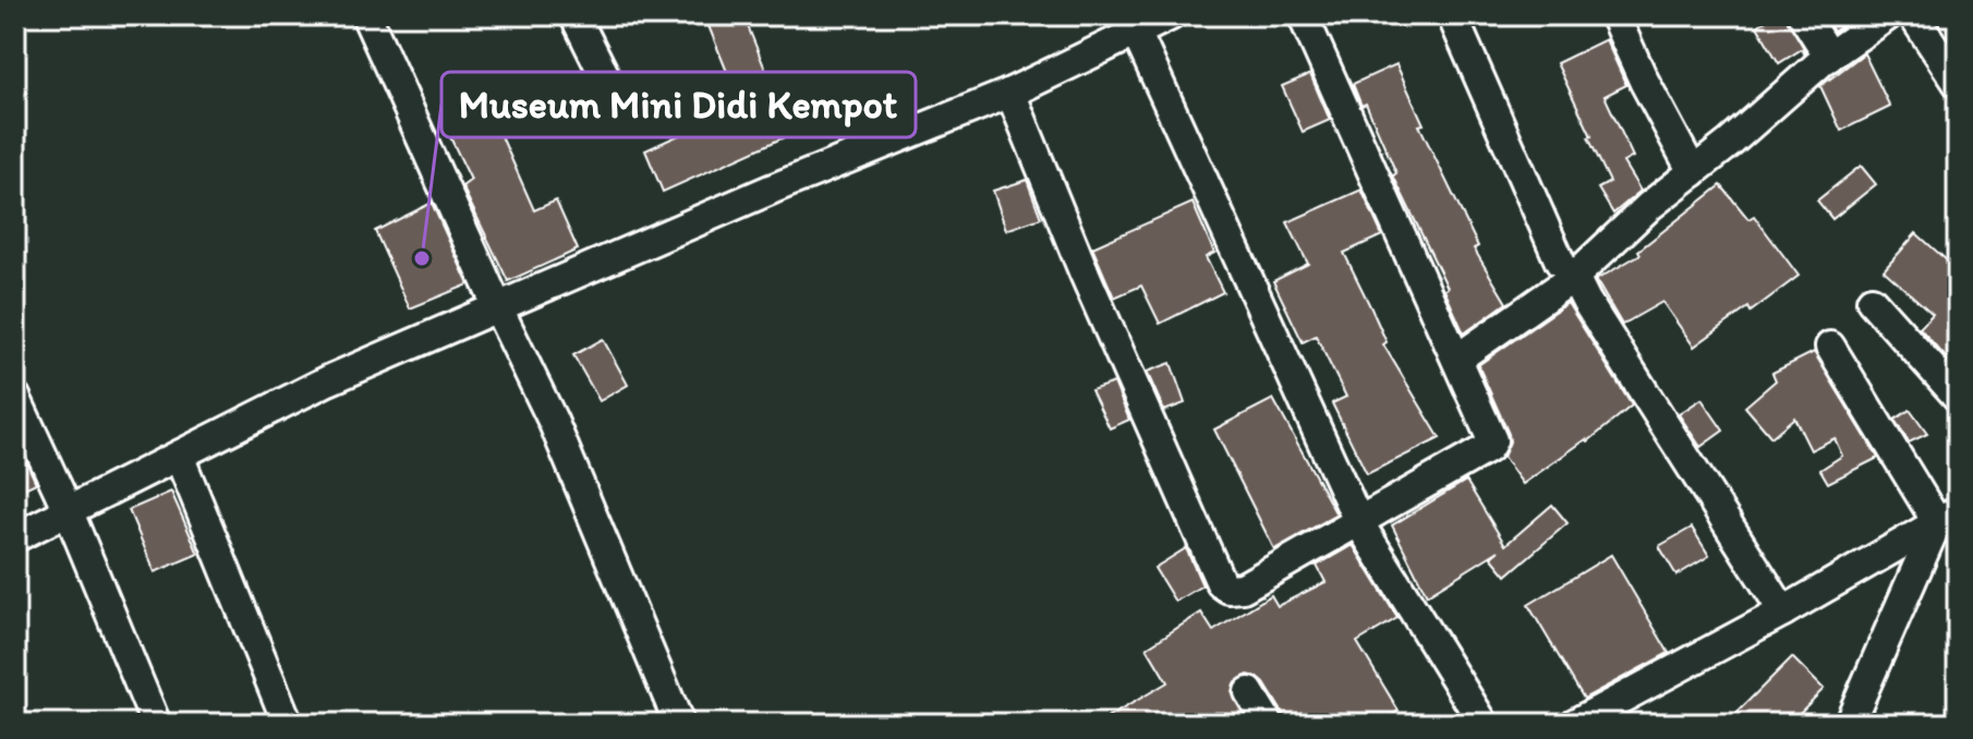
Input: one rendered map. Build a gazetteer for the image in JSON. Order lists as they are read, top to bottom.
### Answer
{
  "places": ["Museum Mini Didi Kempot"]
}
